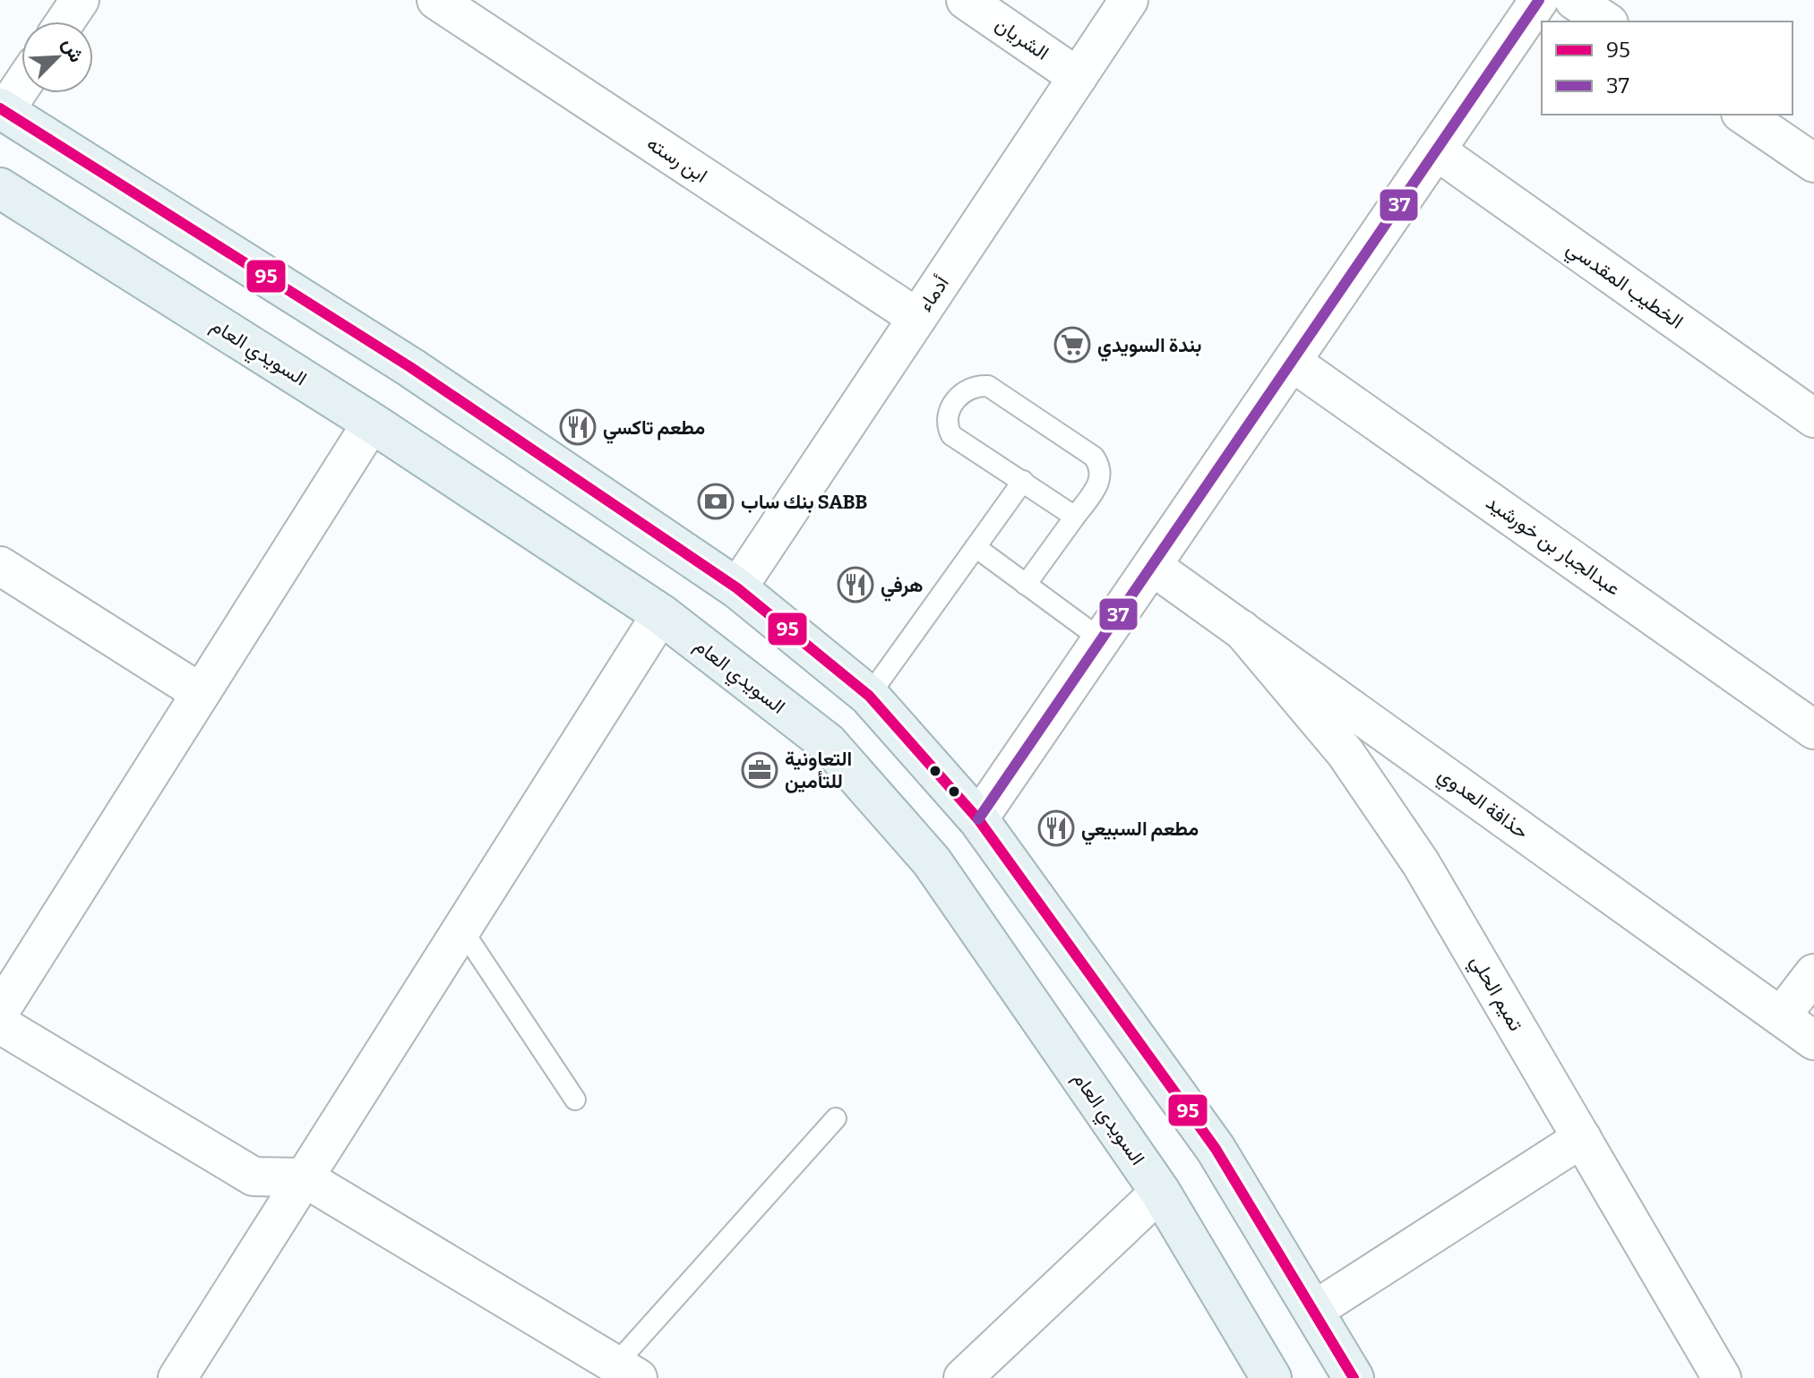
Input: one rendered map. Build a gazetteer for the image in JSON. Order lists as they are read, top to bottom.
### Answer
{
  "streets": {
    "main road": ["السويدي العام"],
    "street": [
      "الشريان",
      "ابن رسته",
      "الخطيب المقدسي",
      "أدماء",
      "عبدالجبار بن خورشيد",
      "حذافة العدوي",
      "تميم الحلي"
    ]
  },
  "crossings": [
    ["الشريان", "أدماء"],
    ["ابن رسته", "أدماء"],
    ["حذافة العدوي", "تميم الحلي"]
  ],
  "places": {
    "supermarket": ["بندة السويدي"],
    "restaurant": ["مطعم تاكسي", "هرفي", "مطعم السبيعي"],
    "bank": ["بنك ساب SABB"],
    "office": ["التعاونية للتأمين"]
  },
  "lines": ["transit line 37", "transit line 95"],
  "legend": ["95", "37"],
  "north": "top right"
}
